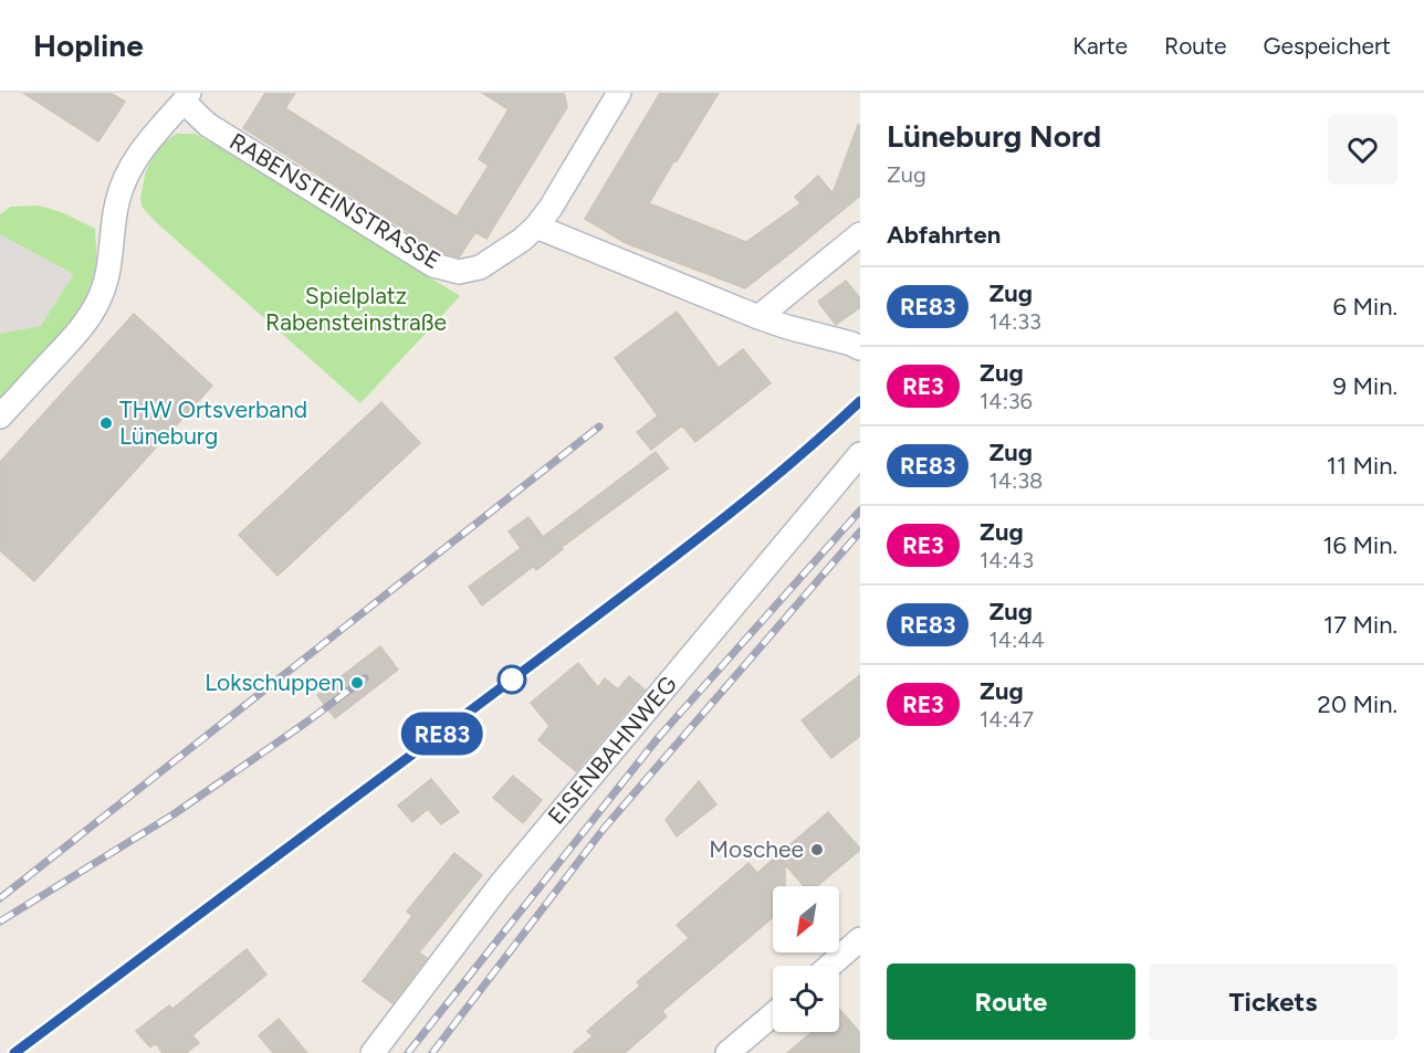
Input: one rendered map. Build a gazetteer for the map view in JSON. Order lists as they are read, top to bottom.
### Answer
{
  "streets": {
    "street": ["RABENSTEINSTRASSE", "EISENBAHNWEG"]
  },
  "parks": ["Spielplatz Rabensteinstraße"],
  "places": ["THW Ortsverband Lüneburg", "Lokschuppen", "Moschee"],
  "north": "bottom left",
  "page": {
    "header": "Hopline",
    "nav": ["Karte", "Route", "Gespeichert"],
    "on_map": "RE83",
    "heading": [
      ["Lüneburg Nord", "Zug"],
      "Abfahrten"
    ],
    "list": [
      {
        "mark": "RE83",
        "name": "Zug",
        "note": "14:33",
        "value": "6 Min."
      },
      {
        "mark": "RE3",
        "name": "Zug",
        "note": "14:36",
        "value": "9 Min."
      },
      {
        "mark": "RE83",
        "name": "Zug",
        "note": "14:38",
        "value": "11 Min."
      },
      {
        "mark": "RE3",
        "name": "Zug",
        "note": "14:43",
        "value": "16 Min."
      },
      {
        "mark": "RE83",
        "name": "Zug",
        "note": "14:44",
        "value": "17 Min."
      },
      {
        "mark": "RE3",
        "name": "Zug",
        "note": "14:47",
        "value": "20 Min."
      }
    ],
    "buttons": ["Route", "Tickets"]
  }
}
